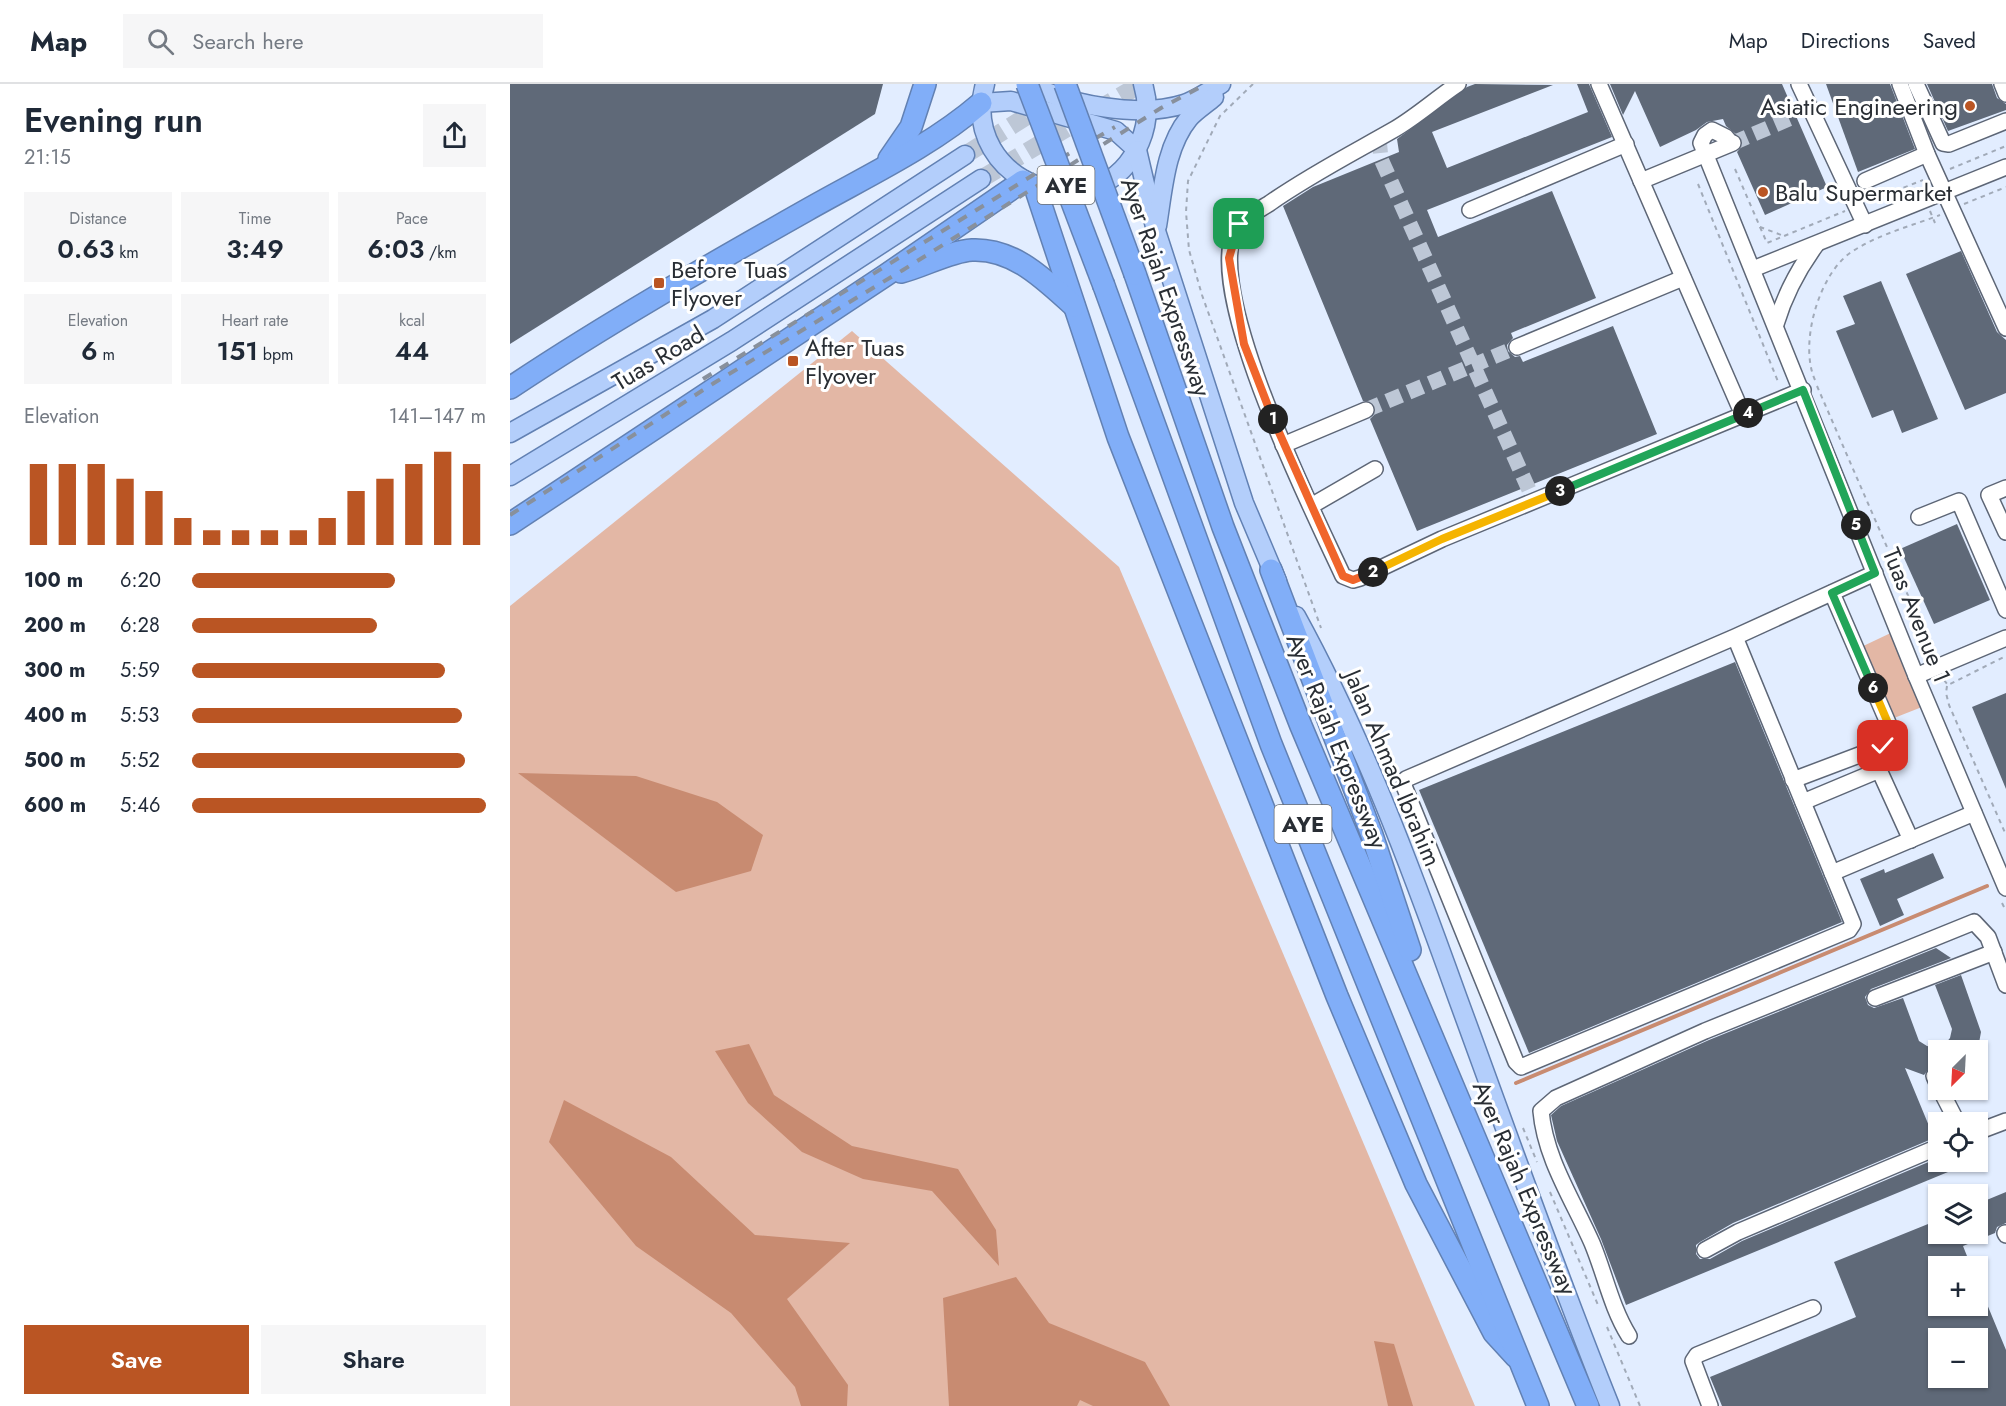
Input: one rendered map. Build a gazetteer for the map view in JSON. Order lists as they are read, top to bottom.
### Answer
{
  "streets": {
    "highway": ["AYE", "Ayer Rajah Expressway"],
    "main road": ["Tuas Road", "Jalan Ahmad Ibrahim"],
    "street": ["Tuas Avenue 1"]
  },
  "places": {
    "other": ["Asiatic Engineering", "Balu Supermarket"],
    "transit": ["Before Tuas Flyover", "After Tuas Flyover"]
  },
  "north": "bottom left",
  "page": {
    "header": "Map",
    "search": "Search here",
    "nav": ["Map", "Directions", "Saved"],
    "heading": ["Evening run", "21:15"],
    "stats": [
      ["Distance", "0.63 km"],
      ["Time", "3:49"],
      ["Pace", "6:03 /km"],
      ["Elevation", "6 m"],
      ["Heart rate", "151 bpm"],
      ["kcal", "44"]
    ],
    "chart": ["Elevation", "141–147 m"],
    "pins": [
      "4",
      "1",
      "3",
      "5",
      "2",
      "6"
    ],
    "list": [
      {
        "name": "100 m",
        "note": "6:20"
      },
      {
        "name": "200 m",
        "note": "6:28"
      },
      {
        "name": "300 m",
        "note": "5:59"
      },
      {
        "name": "400 m",
        "note": "5:53"
      },
      {
        "name": "500 m",
        "note": "5:52"
      },
      {
        "name": "600 m",
        "note": "5:46"
      }
    ],
    "map_buttons": ["+", "−"],
    "buttons": ["Save", "Share"]
  }
}
